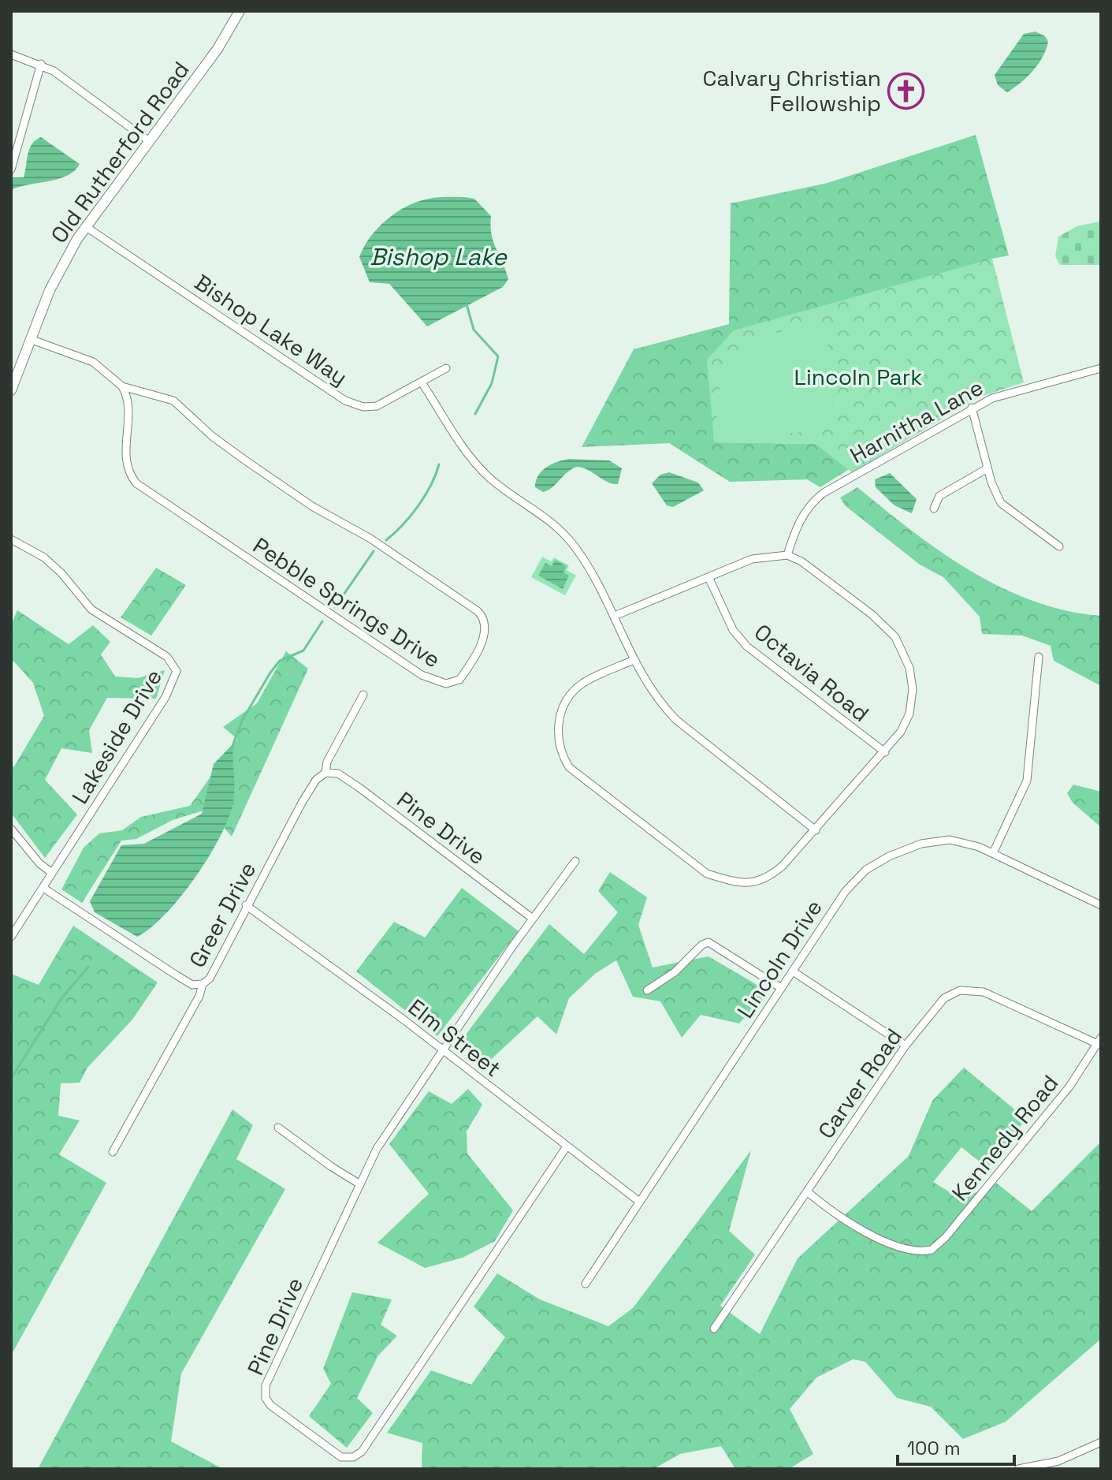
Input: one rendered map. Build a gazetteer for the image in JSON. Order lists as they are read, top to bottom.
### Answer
{
  "streets": {
    "street": [
      "Old Rutherford Road",
      "Bishop Lake Way",
      "Harnitha Lane",
      "Pebble Springs Drive",
      "Octavia Road",
      "Lakeside Drive",
      "Pine Drive",
      "Greer Drive",
      "Lincoln Drive",
      "Elm Street",
      "Carver Road",
      "Kennedy Road"
    ]
  },
  "crossings": [
    ["Old Rutherford Road", "Bishop Lake Way"],
    ["Old Rutherford Road", "Pebble Springs Drive"],
    ["Pine Drive", "Greer Drive"],
    ["Pine Drive", "Elm Street"],
    ["Greer Drive", "Elm Street"],
    ["Lincoln Drive", "Elm Street"],
    ["Carver Road", "Kennedy Road"]
  ],
  "water": ["Bishop Lake"],
  "parks": ["Lincoln Park"],
  "places": {
    "church": ["Calvary Christian Fellowship"]
  },
  "scale_bar": "100 m"
}
